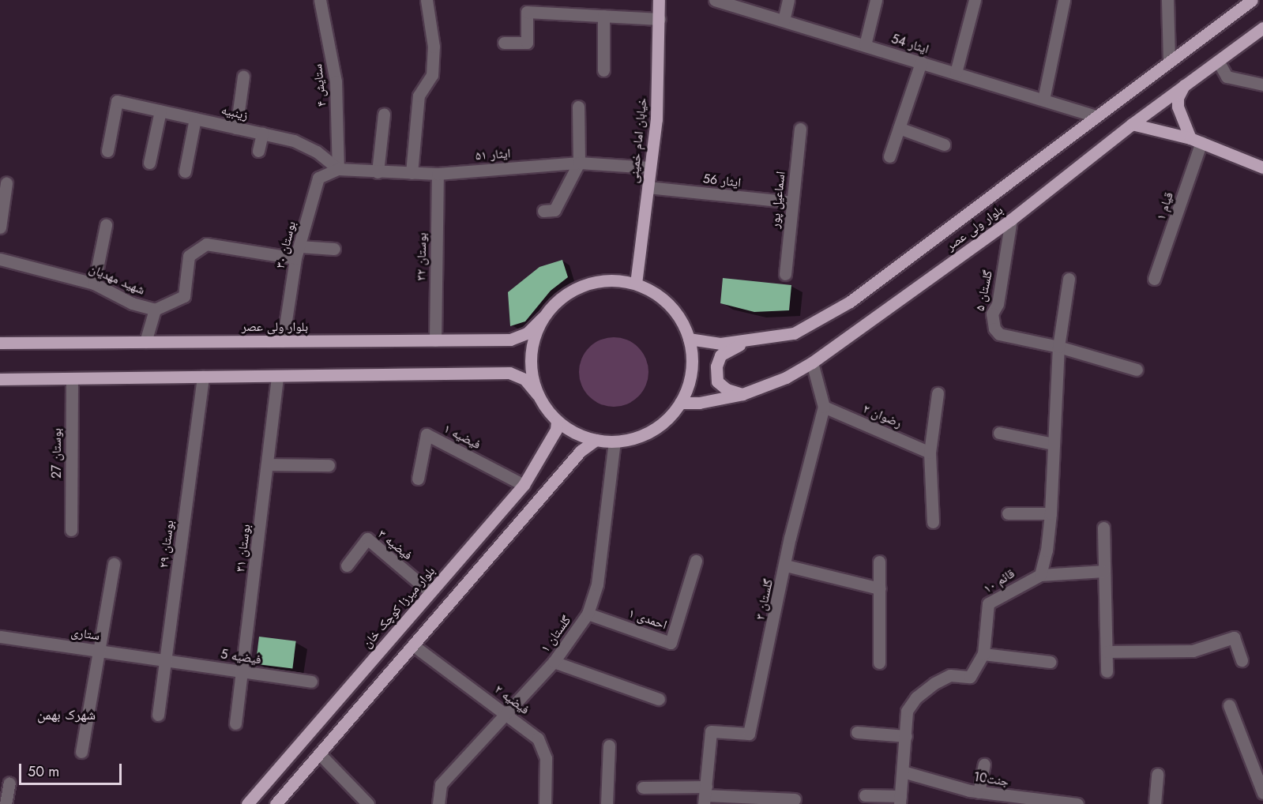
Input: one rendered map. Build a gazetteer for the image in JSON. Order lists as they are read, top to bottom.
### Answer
{
  "streets": {
    "main road": ["خیابان امام خمینی", "بلوار ولی عصر", "بلوار میرزا کوچک خان"],
    "street": [
      "ایثار 54",
      "ستایش ۴",
      "زینبیه",
      "ایثار ۵۱",
      "ایثار 56",
      "اسماعیل پور",
      "قیام ۱",
      "بوستان ۳۰",
      "بوستان ۳۲",
      "شهید مهدیان",
      "گلستان ۵",
      "رضوان ۲",
      "فیضیه ۱",
      "بوستان 27",
      "بوستان ۲۹",
      "فیضیه ۳",
      "بوستان ۳۱",
      "قائم ۱۰",
      "گلستان ۳",
      "احمدی ۱",
      "ستاری",
      "گلستان ۱",
      "فیضیه 5",
      "فیضیه ۲",
      "جنت10"
    ]
  },
  "crossings": [
    ["ایثار 54", "بلوار ولی عصر"],
    ["ستایش ۴", "زینبیه"],
    ["ستایش ۴", "ایثار ۵۱"],
    ["ستایش ۴", "بوستان ۳۰"],
    ["زینبیه", "ایثار ۵۱"],
    ["زینبیه", "بوستان ۳۰"],
    ["خیابان امام خمینی", "ایثار ۵۱"],
    ["خیابان امام خمینی", "ایثار 56"],
    ["خیابان امام خمینی", "بلوار ولی عصر"],
    ["خیابان امام خمینی", "بلوار میرزا کوچک خان"],
    ["خیابان امام خمینی", "گلستان ۱"],
    ["ایثار ۵۱", "بوستان ۳۰"],
    ["ایثار ۵۱", "بوستان ۳۲"],
    ["ایثار 56", "اسماعیل پور"],
    ["بلوار ولی عصر", "بوستان ۳۰"],
    ["بلوار ولی عصر", "بوستان ۳۲"],
    ["بلوار ولی عصر", "گلستان ۵"],
    ["بلوار ولی عصر", "گلستان ۳"],
    ["بلوار ولی عصر", "بلوار میرزا کوچک خان"],
    ["بلوار ولی عصر", "گلستان ۱"],
    ["بوستان ۳۰", "شهید مهدیان"],
    ["رضوان ۲", "گلستان ۳"],
    ["فیضیه ۱", "بلوار میرزا کوچک خان"],
    ["بوستان ۲۹", "ستاری"],
    ["بوستان ۲۹", "فیضیه 5"],
    ["فیضیه ۳", "بلوار میرزا کوچک خان"],
    ["بوستان ۳۱", "فیضیه 5"],
    ["قائم ۱۰", "جنت10"],
    ["بلوار میرزا کوچک خان", "گلستان ۱"],
    ["احمدی ۱", "گلستان ۱"],
    ["ستاری", "فیضیه 5"],
    ["گلستان ۱", "فیضیه ۲"]
  ],
  "districts": ["شهرک بهمن"],
  "scale_bar": "50 m"
}
